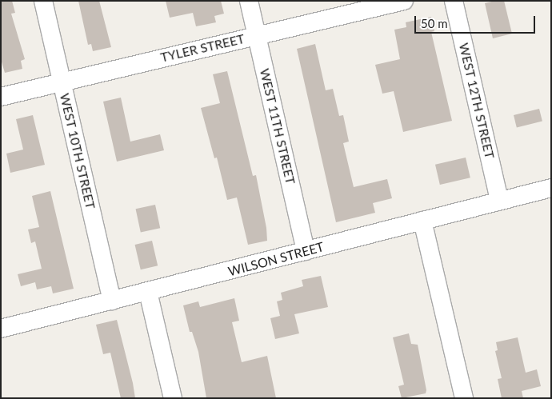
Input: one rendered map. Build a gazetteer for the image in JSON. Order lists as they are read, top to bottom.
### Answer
{
  "streets": {
    "street": [
      "TYLER STREET",
      "WEST 12TH STREET",
      "WEST 11TH STREET",
      "WEST 10TH STREET",
      "WILSON STREET"
    ]
  },
  "crossings": [
    ["TYLER STREET", "WEST 11TH STREET"],
    ["TYLER STREET", "WEST 10TH STREET"],
    ["WEST 12TH STREET", "WILSON STREET"],
    ["WEST 11TH STREET", "WILSON STREET"],
    ["WEST 10TH STREET", "WILSON STREET"]
  ],
  "scale_bar": "50 m"
}
